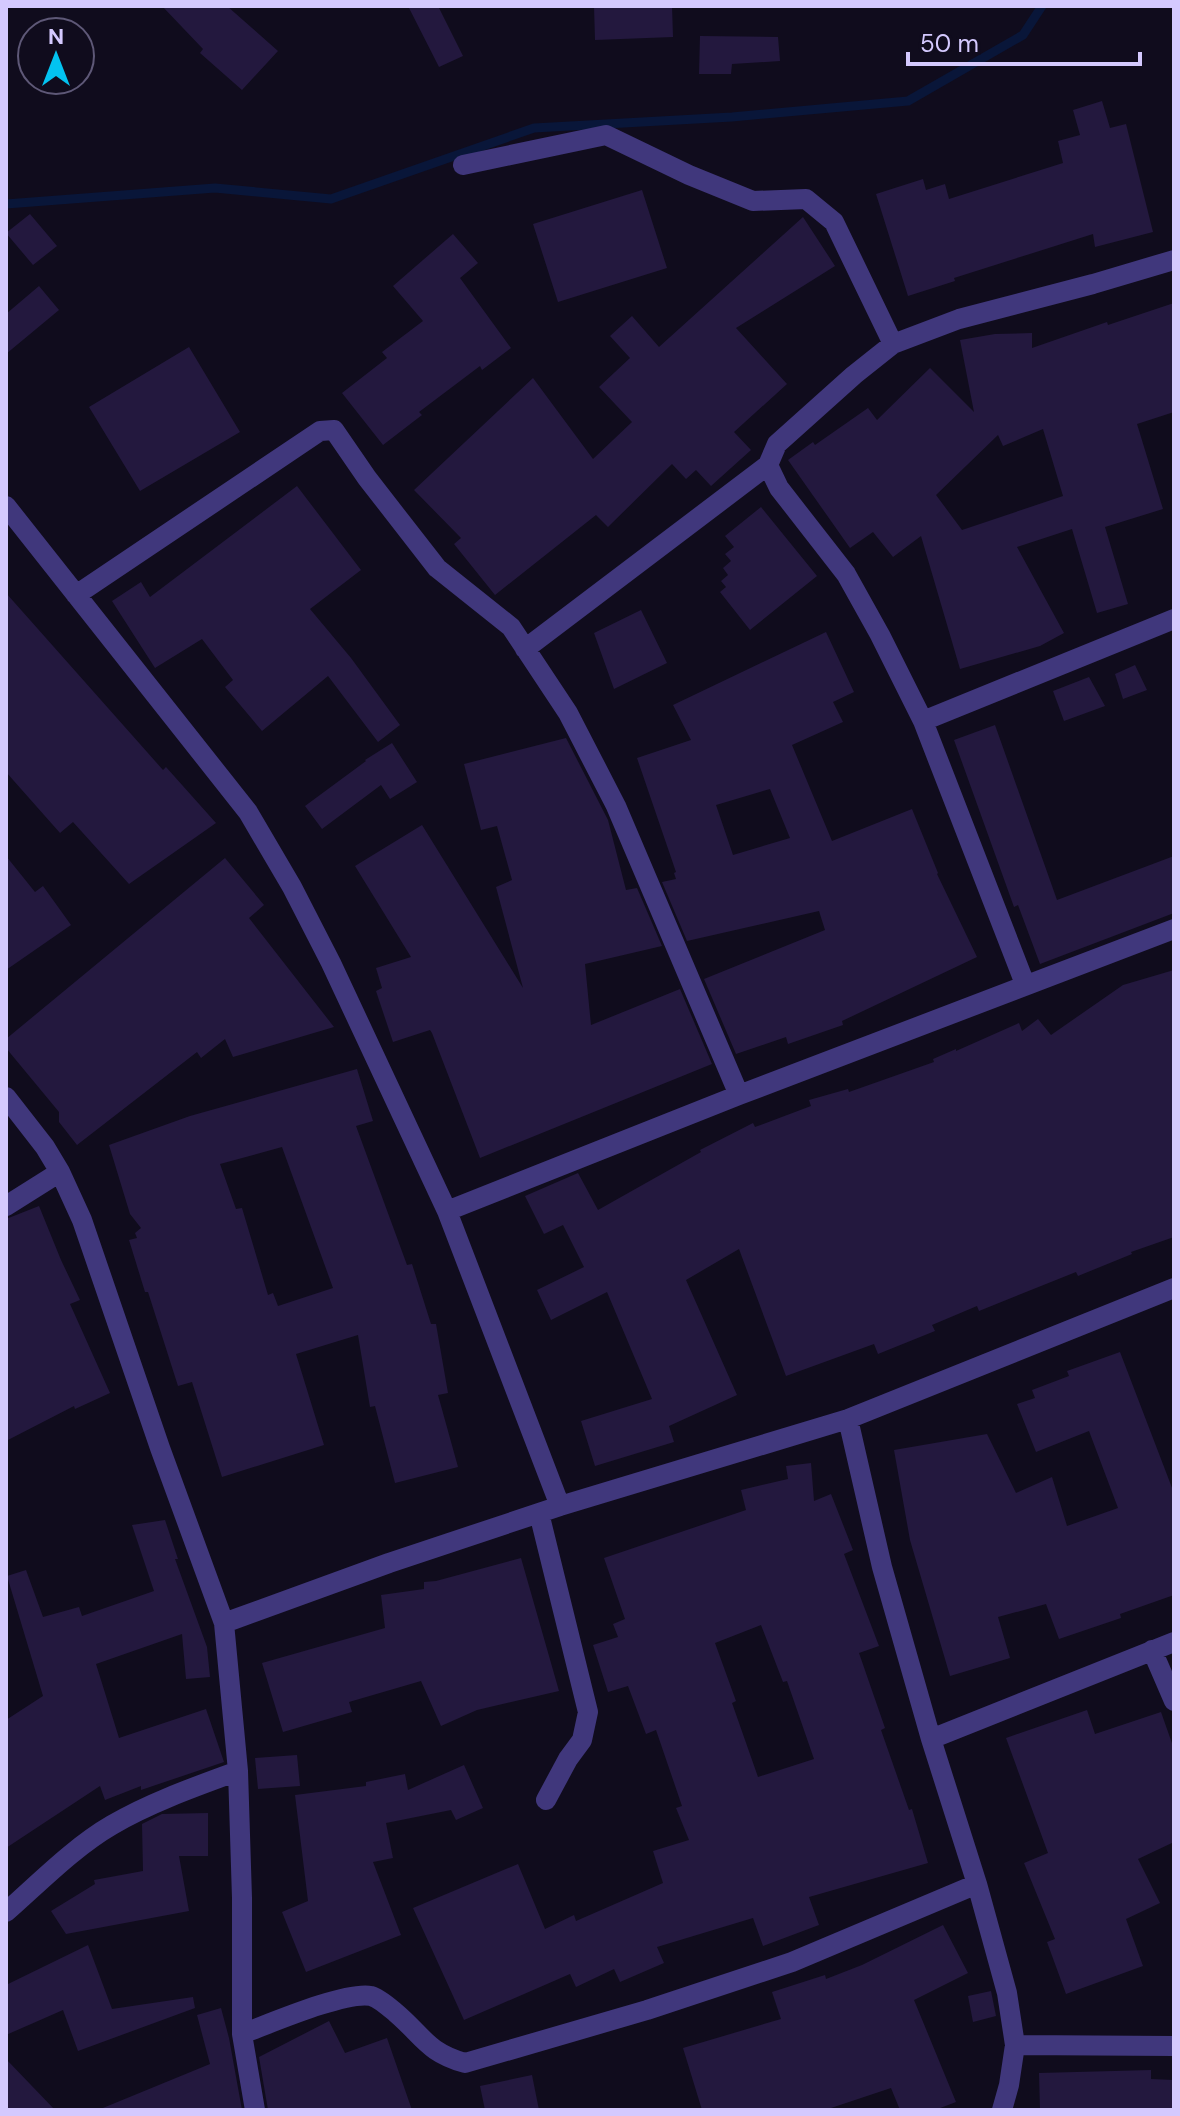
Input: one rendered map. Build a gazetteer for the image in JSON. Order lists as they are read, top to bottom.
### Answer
{
  "scale_bar": "50 m",
  "north": "top"
}
